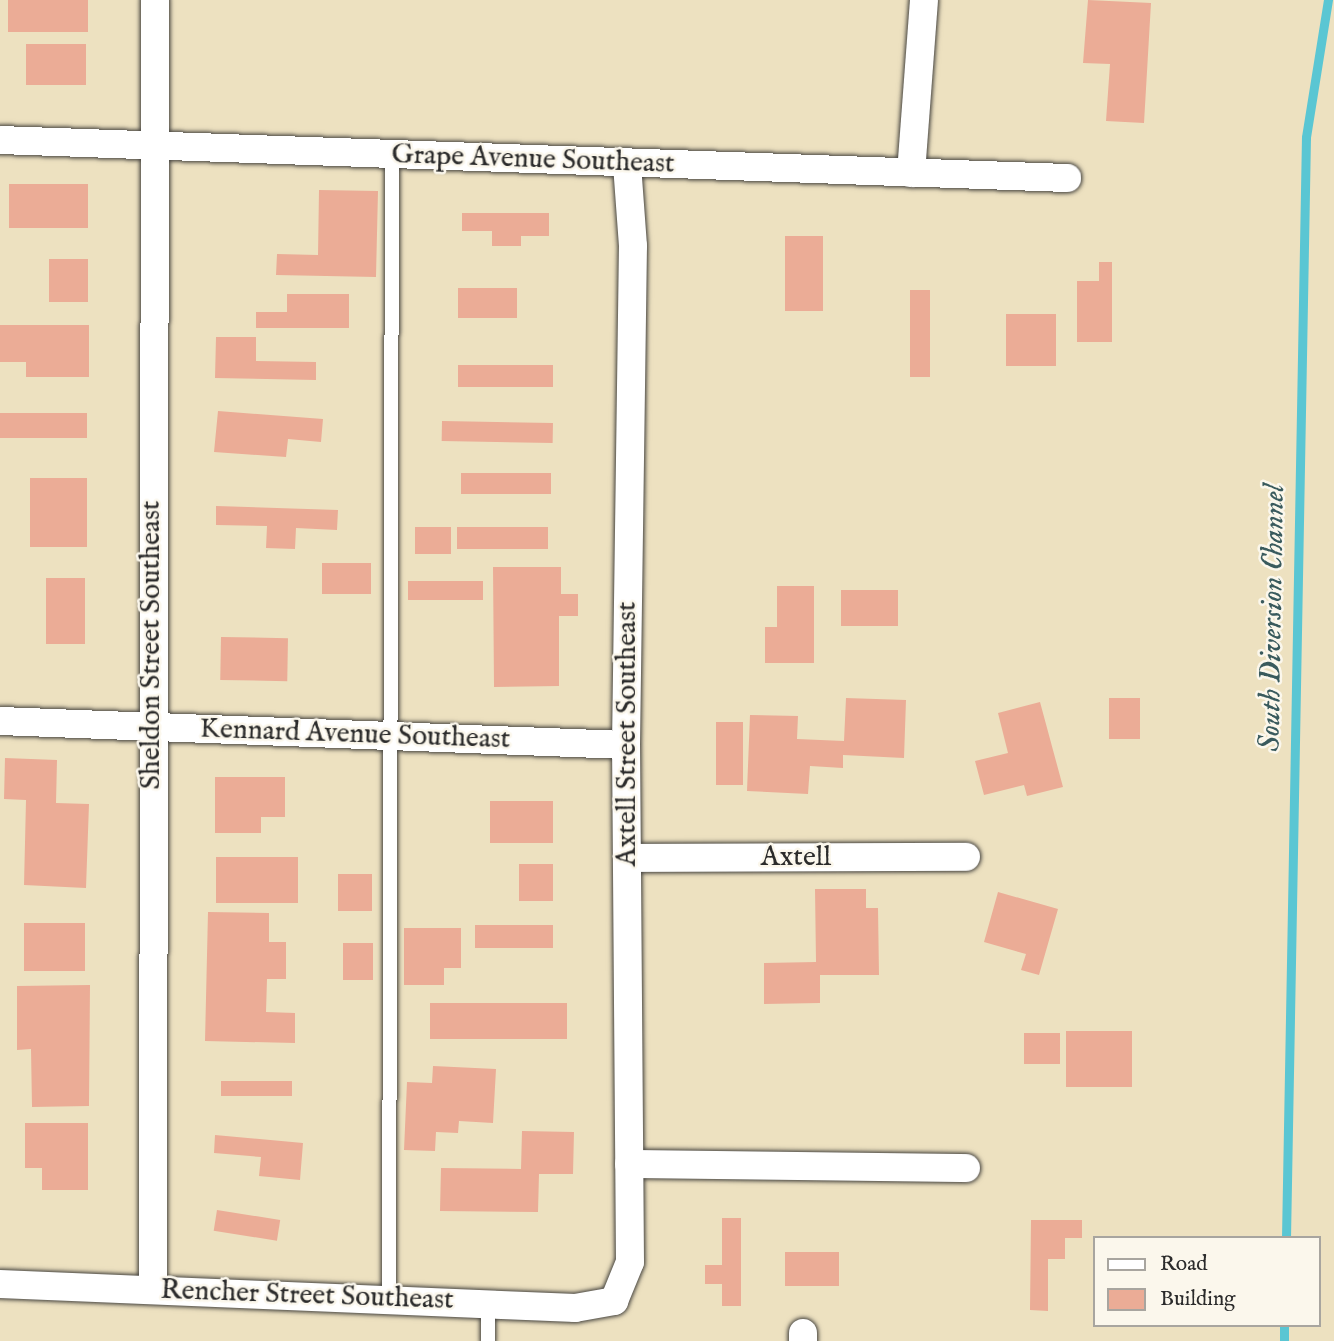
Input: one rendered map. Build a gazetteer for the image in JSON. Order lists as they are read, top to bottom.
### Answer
{
  "streets": {
    "street": [
      "Grape Avenue Southeast",
      "Sheldon Street Southeast",
      "Axtell Street Southeast",
      "Kennard Avenue Southeast",
      "Axtell",
      "Rencher Street Southeast"
    ]
  },
  "crossings": [
    ["Grape Avenue Southeast", "Sheldon Street Southeast"],
    ["Grape Avenue Southeast", "Axtell Street Southeast"],
    ["Sheldon Street Southeast", "Kennard Avenue Southeast"],
    ["Sheldon Street Southeast", "Rencher Street Southeast"],
    ["Axtell Street Southeast", "Kennard Avenue Southeast"],
    ["Axtell Street Southeast", "Axtell"],
    ["Axtell Street Southeast", "Rencher Street Southeast"]
  ],
  "water": ["South Diversion Channel"],
  "legend": ["Road", "Building"]
}
